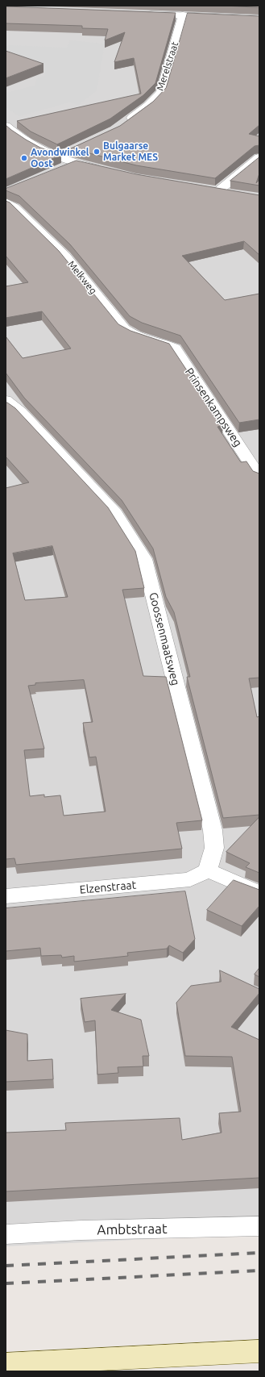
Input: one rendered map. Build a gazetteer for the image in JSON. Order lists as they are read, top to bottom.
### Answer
{
  "streets": {
    "street": [
      "Merelstraat",
      "Melkweg",
      "Prinsenkampsweg",
      "Goossenmaatsweg",
      "Elzenstraat",
      "Ambtstraat"
    ]
  },
  "crossings": [
    ["Melkweg", "Prinsenkampsweg"],
    ["Goossenmaatsweg", "Elzenstraat"]
  ],
  "places": ["Bulgaarse Market MES", "Avondwinkel Oost"]
}
